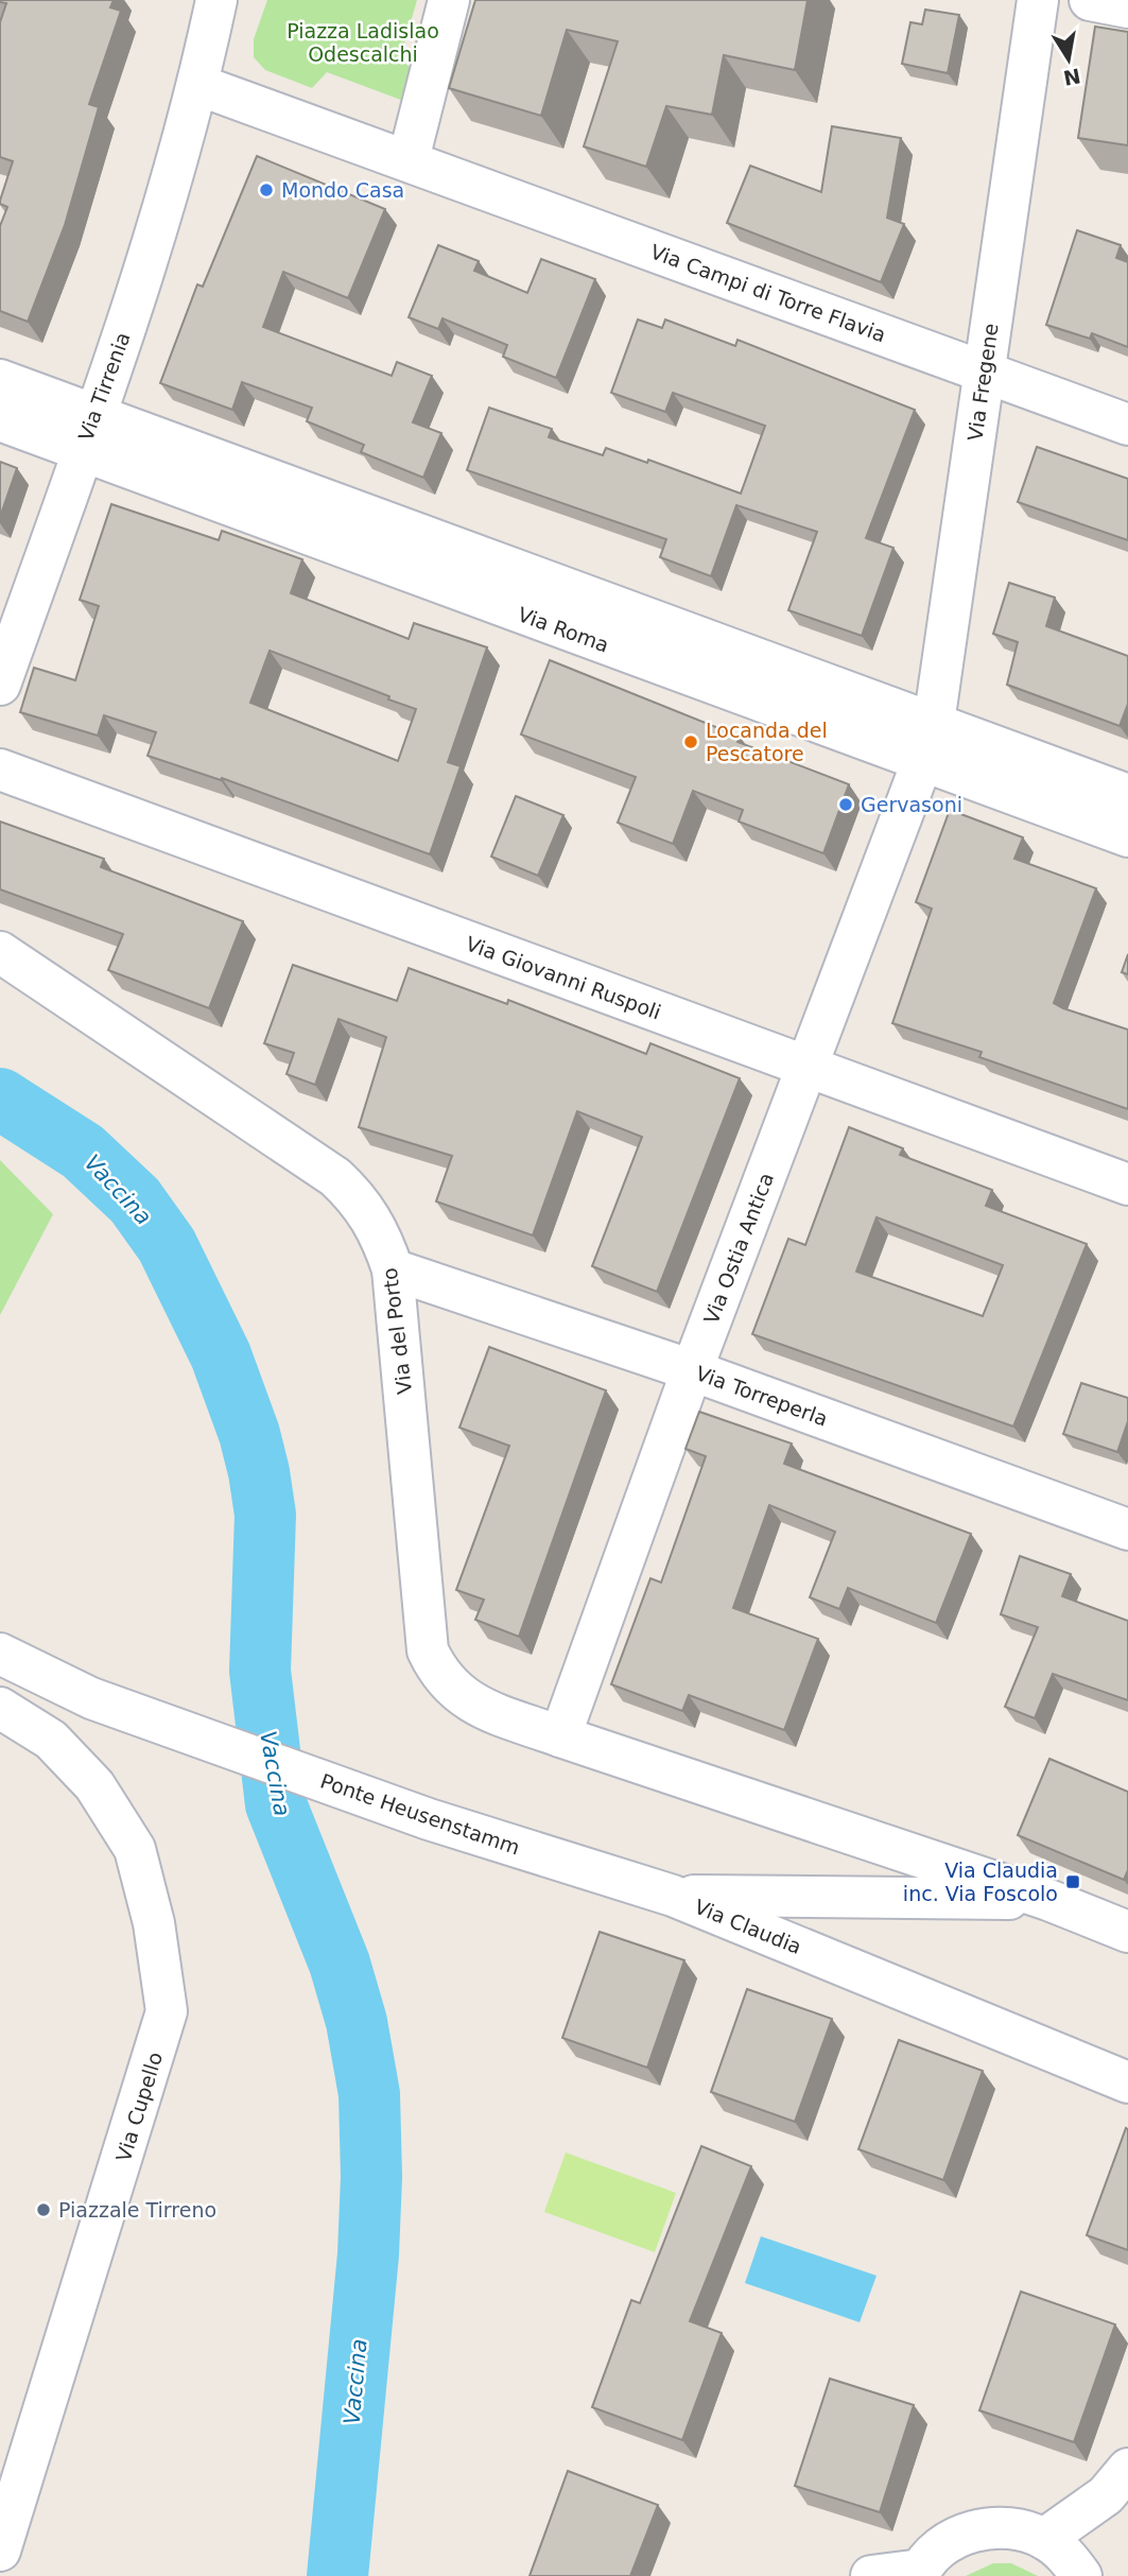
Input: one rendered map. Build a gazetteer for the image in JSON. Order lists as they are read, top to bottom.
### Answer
{
  "streets": {
    "street": [
      "Via Campi di Torre Flavia",
      "Via Fregene",
      "Via Tirrenia",
      "Via Roma",
      "Via Giovanni Ruspoli",
      "Via Ostia Antica",
      "Via del Porto",
      "Via Torreperla",
      "Ponte Heusenstamm",
      "Via Claudia",
      "Via Cupello"
    ]
  },
  "crossings": [
    ["Via Campi di Torre Flavia", "Via Fregene"],
    ["Via Fregene", "Via Roma"],
    ["Via Fregene", "Via Ostia Antica"],
    ["Via Tirrenia", "Via Roma"],
    ["Via Roma", "Via Ostia Antica"],
    ["Via Giovanni Ruspoli", "Via Ostia Antica"],
    ["Via Ostia Antica", "Via del Porto"],
    ["Via Ostia Antica", "Via Torreperla"],
    ["Via Ostia Antica", "Via Claudia"],
    ["Via del Porto", "Via Torreperla"],
    ["Via del Porto", "Via Claudia"],
    ["Ponte Heusenstamm", "Via Claudia"]
  ],
  "water": ["Vaccina"],
  "parks": ["Piazza Ladislao Odescalchi"],
  "places": {
    "other": [
      "Mondo Casa",
      "Locanda del Pescatore",
      "Gervasoni",
      "Piazzale Tirreno"
    ],
    "transit": ["Via Claudia inc. Via Foscolo"]
  },
  "north": "bottom"
}
